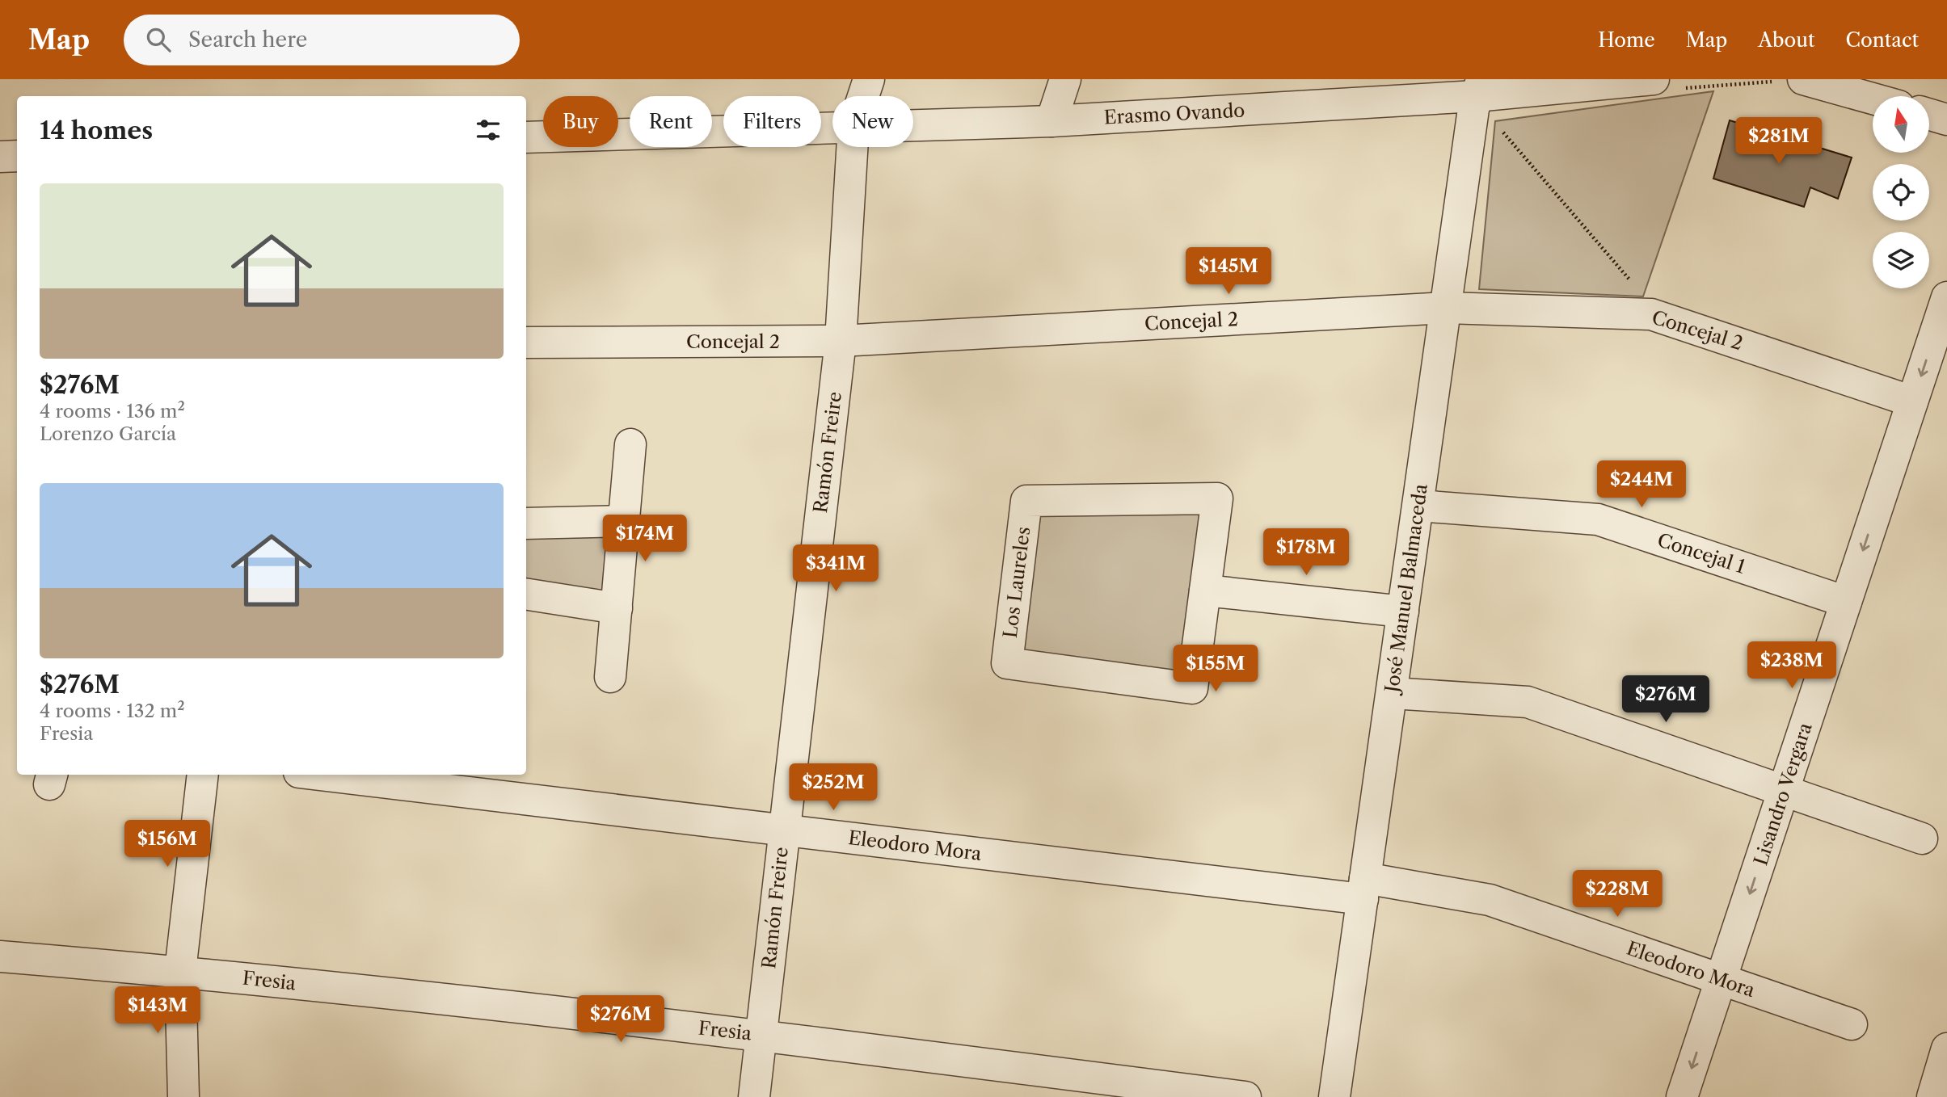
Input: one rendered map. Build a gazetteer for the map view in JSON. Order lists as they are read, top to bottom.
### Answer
{
  "streets": {
    "street": [
      "Erasmo Ovando",
      "Concejal 2",
      "Ramón Freire",
      "Concejal 1",
      "Los Laureles",
      "José Manuel Balmaceda",
      "Lisandro Vergara",
      "Eleodoro Mora",
      "Fresia"
    ]
  },
  "crossings": [
    ["Erasmo Ovando", "José Manuel Balmaceda"],
    ["Concejal 2", "Ramón Freire"],
    ["Concejal 2", "José Manuel Balmaceda"],
    ["Concejal 2", "Lisandro Vergara"],
    ["Ramón Freire", "Eleodoro Mora"],
    ["Ramón Freire", "Fresia"],
    ["Concejal 1", "José Manuel Balmaceda"],
    ["Concejal 1", "Lisandro Vergara"],
    ["José Manuel Balmaceda", "Eleodoro Mora"],
    ["Lisandro Vergara", "Eleodoro Mora"]
  ],
  "one_way": ["Lisandro Vergara"],
  "north": "top",
  "page": {
    "header": "Map",
    "search": "Search here",
    "nav": [
      "Home",
      "Map",
      "About",
      "Contact"
    ],
    "chip": [
      "Buy",
      "Rent",
      "Filters",
      "New"
    ],
    "heading": "14 homes",
    "price": [
      "$281M",
      "$145M",
      "$244M",
      "$174M",
      "$178M",
      "$341M",
      "$238M",
      "$155M",
      "$276M",
      "$252M",
      "$156M",
      "$228M",
      "$143M",
      "$276M"
    ],
    "list": [
      {
        "name": "$276M",
        "note": "4 rooms · 136 m² · Lorenzo García"
      },
      {
        "name": "$276M",
        "note": "4 rooms · 132 m² · Fresia"
      }
    ]
  }
}
